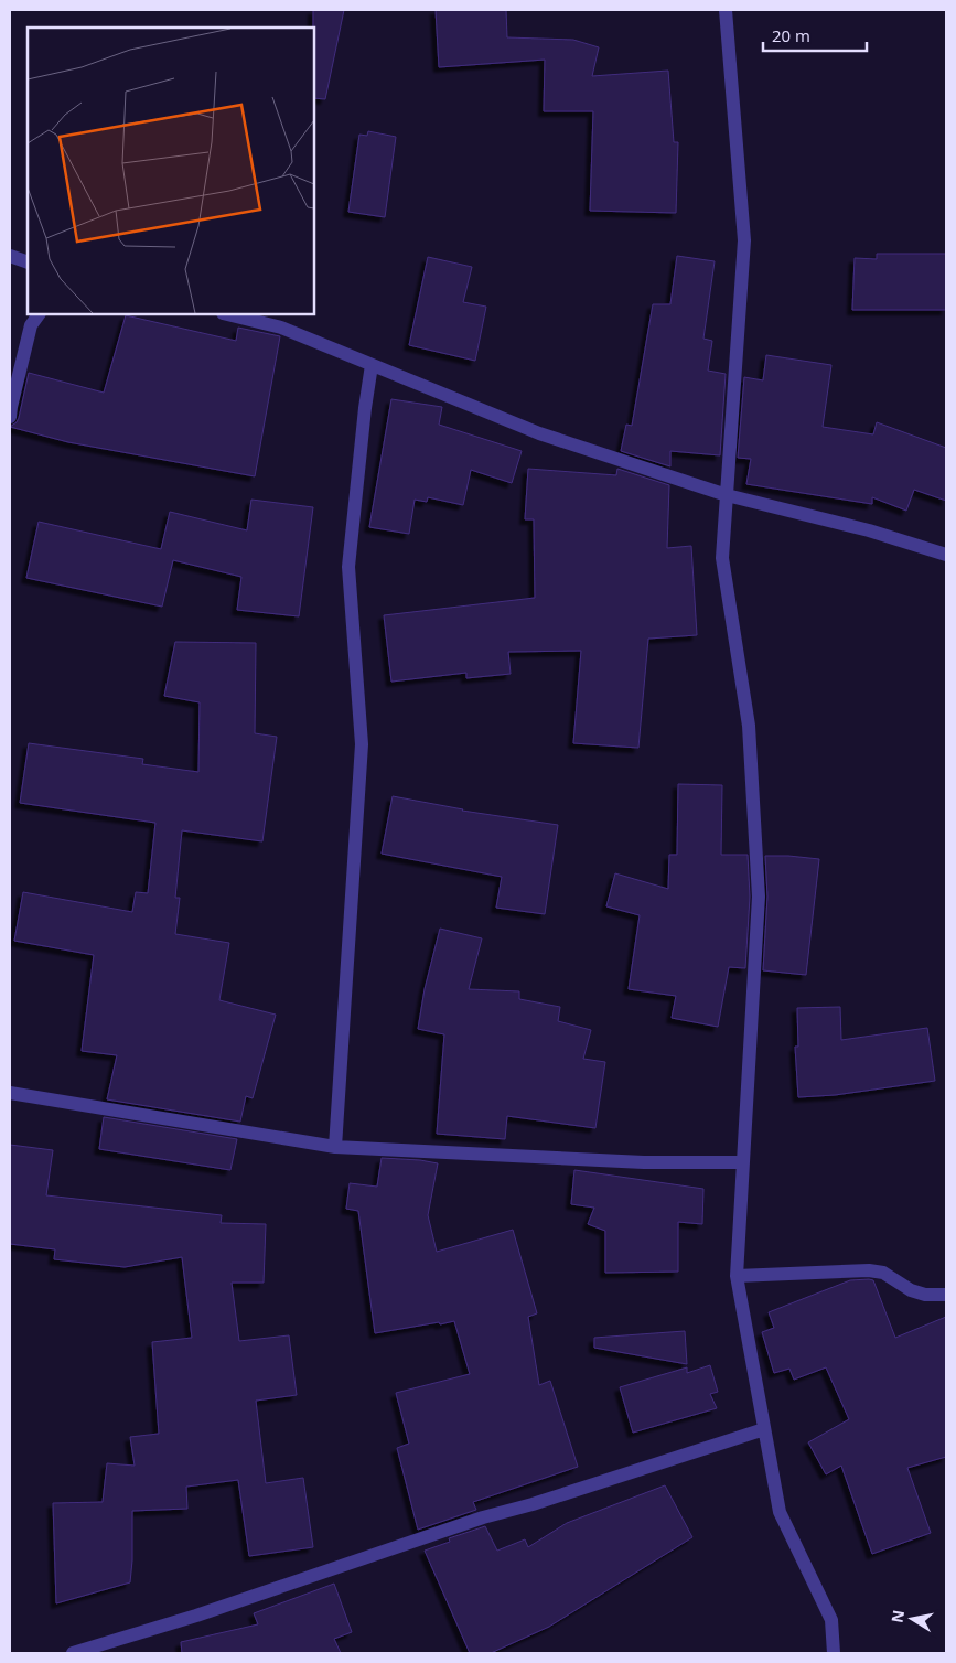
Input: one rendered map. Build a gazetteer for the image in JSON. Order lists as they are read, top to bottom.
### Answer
{
  "scale_bar": "20 m",
  "north": "left"
}
